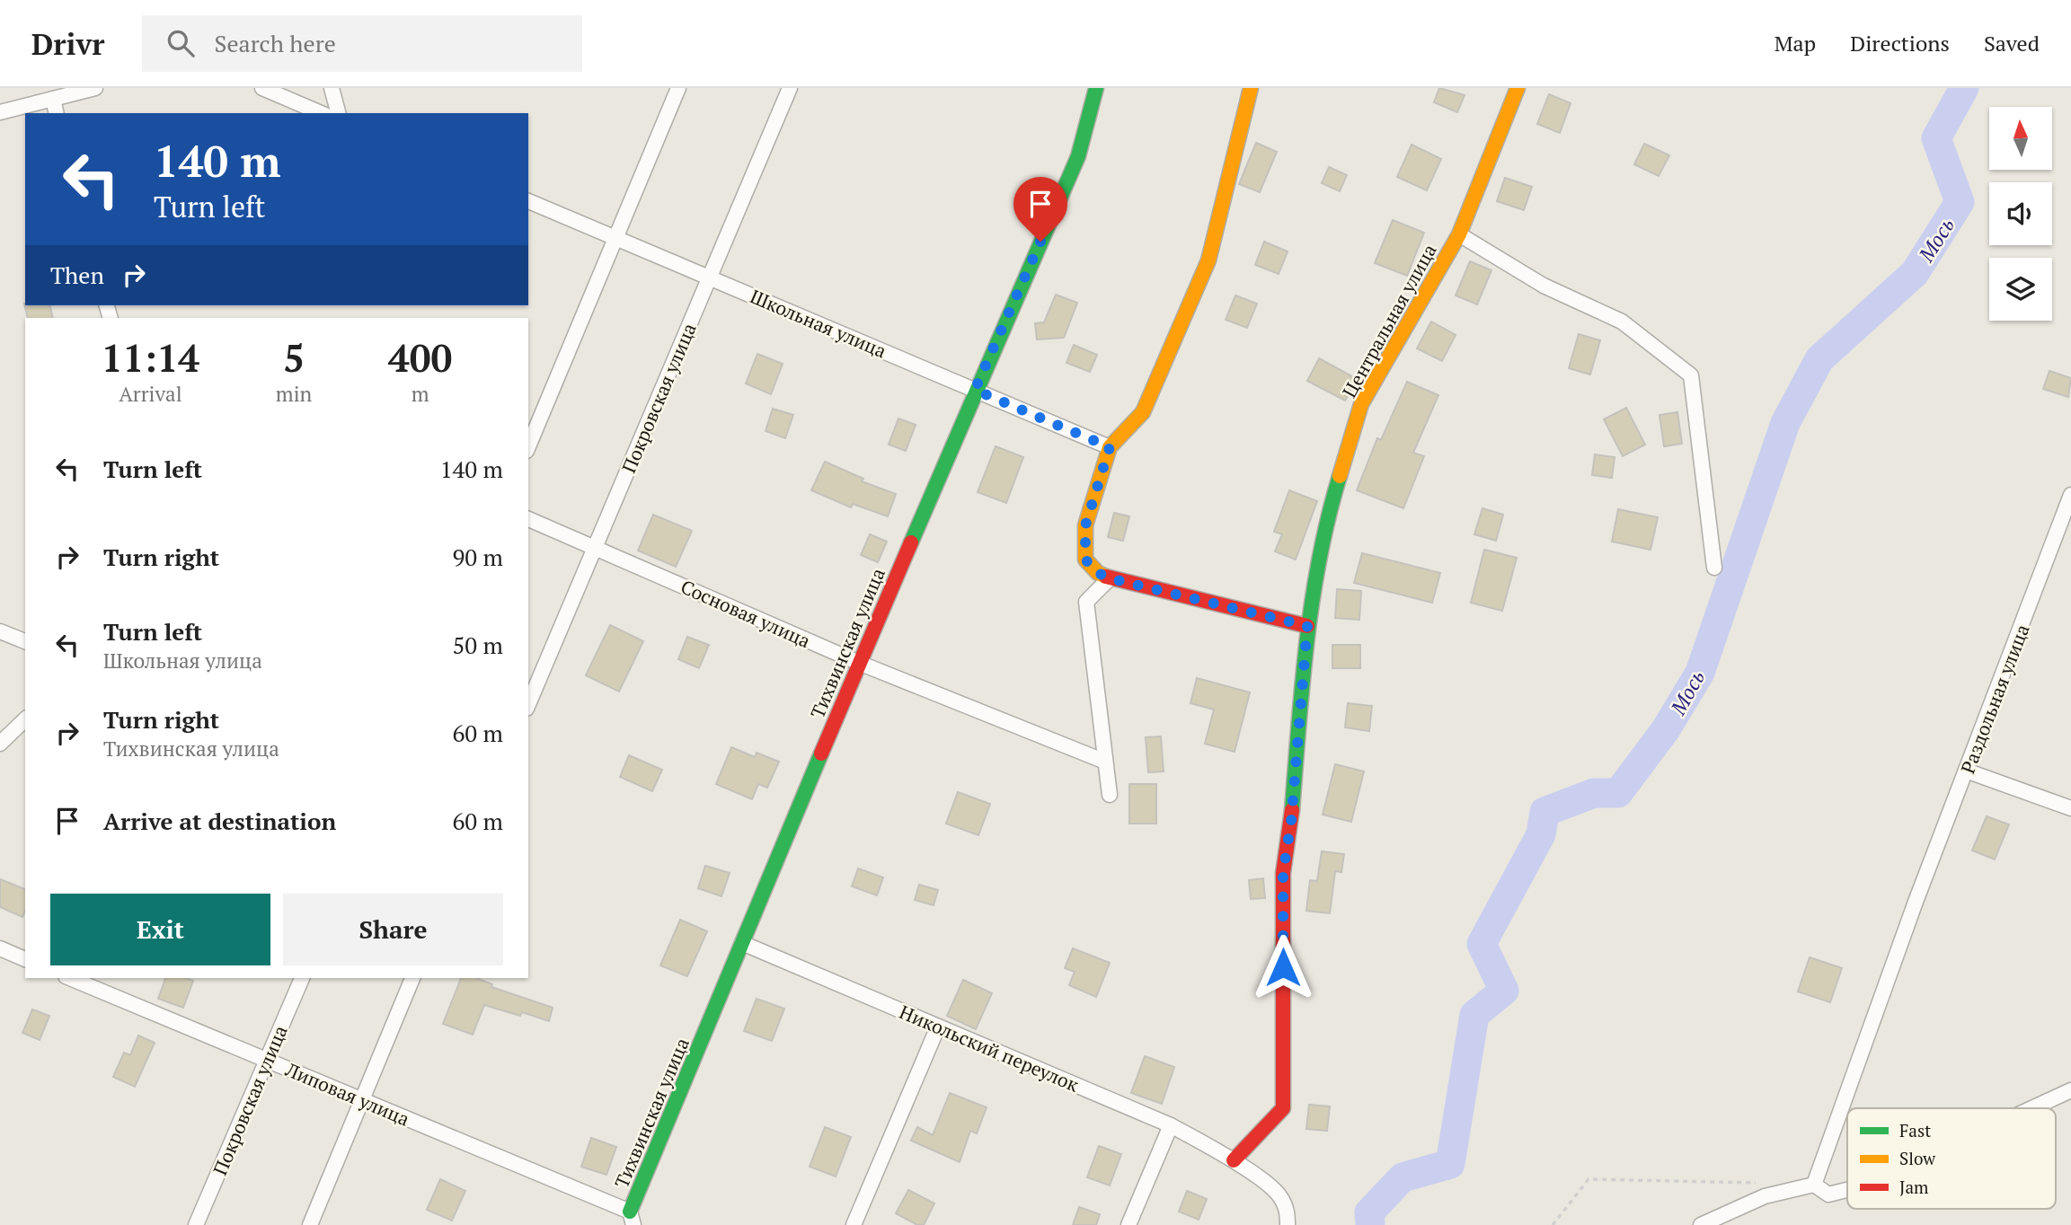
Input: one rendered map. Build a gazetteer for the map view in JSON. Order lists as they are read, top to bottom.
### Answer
{
  "streets": {
    "street": [
      "Центральная улица",
      "Школьная улица",
      "Покровская улица",
      "Сосновая улица",
      "Тихвинская улица",
      "Раздольная улица",
      "Никольский переулок",
      "Липовая улица"
    ]
  },
  "crossings": [
    ["Центральная улица", "Никольский переулок"],
    ["Школьная улица", "Покровская улица"],
    ["Школьная улица", "Тихвинская улица"],
    ["Покровская улица", "Сосновая улица"],
    ["Покровская улица", "Липовая улица"],
    ["Сосновая улица", "Тихвинская улица"],
    ["Тихвинская улица", "Никольский переулок"],
    ["Тихвинская улица", "Липовая улица"]
  ],
  "water": ["Мось"],
  "legend": ["Fast", "Slow", "Jam"],
  "north": "top",
  "page": {
    "header": "Drivr",
    "search": "Search here",
    "nav": ["Map", "Directions", "Saved"],
    "turn": ["140 m", "Turn left"],
    "then": "Then",
    "eta": [
      "11:14",
      "Arrival",
      "5",
      "min",
      "400",
      "m"
    ],
    "list": [
      {
        "name": "Turn left",
        "value": "140 m"
      },
      {
        "name": "Turn right",
        "value": "90 m"
      },
      {
        "name": "Turn left",
        "note": "Школьная улица",
        "value": "50 m"
      },
      {
        "name": "Turn right",
        "note": "Тихвинская улица",
        "value": "60 m"
      },
      {
        "name": "Arrive at destination",
        "value": "60 m"
      }
    ],
    "buttons": ["Exit", "Share"]
  }
}
